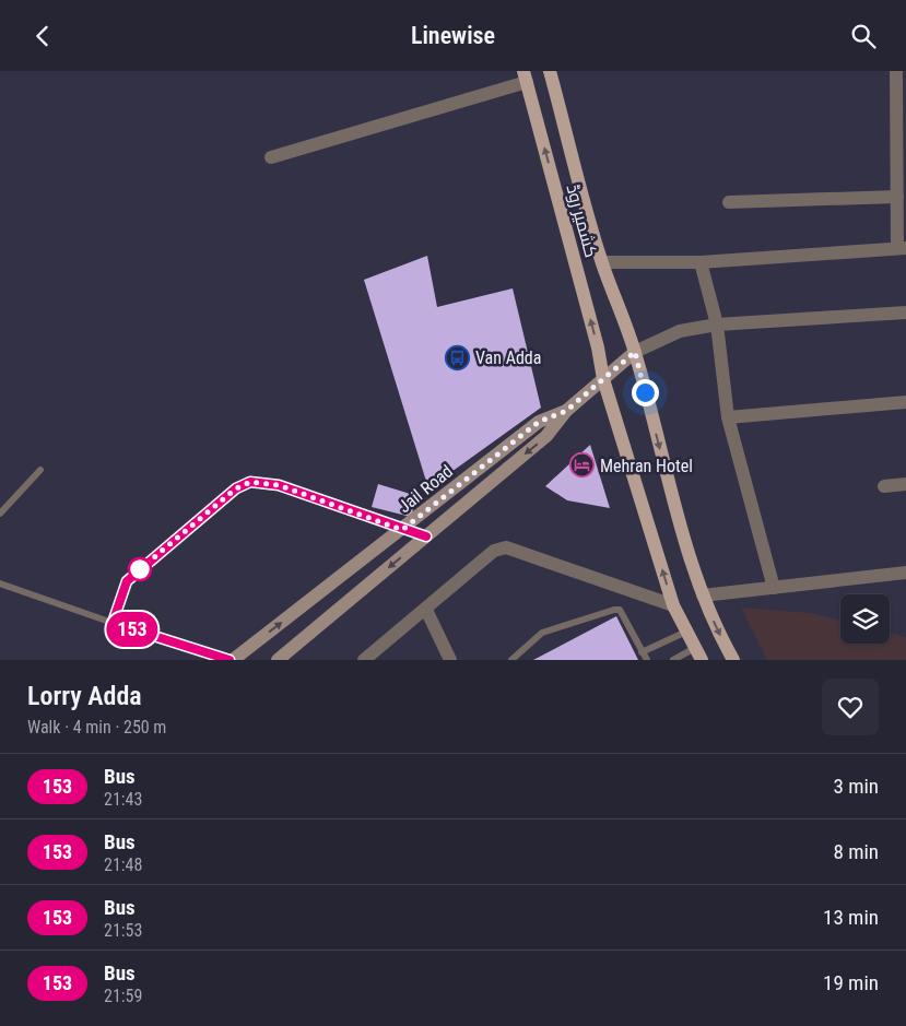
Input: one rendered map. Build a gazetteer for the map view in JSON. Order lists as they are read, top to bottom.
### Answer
{
  "streets": {
    "main road": ["کشمیر روڈ", "Jail Road"]
  },
  "crossings": [
    ["کشمیر روڈ", "Jail Road"]
  ],
  "places": {
    "bus stop": ["Van Adda"],
    "hotel": ["Mehran Hotel"]
  },
  "lines": ["bus line 153"],
  "page": {
    "header": "Linewise",
    "on_map": "153",
    "heading": ["Lorry Adda", "Walk · 4 min · 250 m"],
    "list": [
      {
        "mark": "153",
        "name": "Bus",
        "note": "21:43",
        "value": "3 min"
      },
      {
        "mark": "153",
        "name": "Bus",
        "note": "21:48",
        "value": "8 min"
      },
      {
        "mark": "153",
        "name": "Bus",
        "note": "21:53",
        "value": "13 min"
      },
      {
        "mark": "153",
        "name": "Bus",
        "note": "21:59",
        "value": "19 min"
      }
    ]
  }
}
